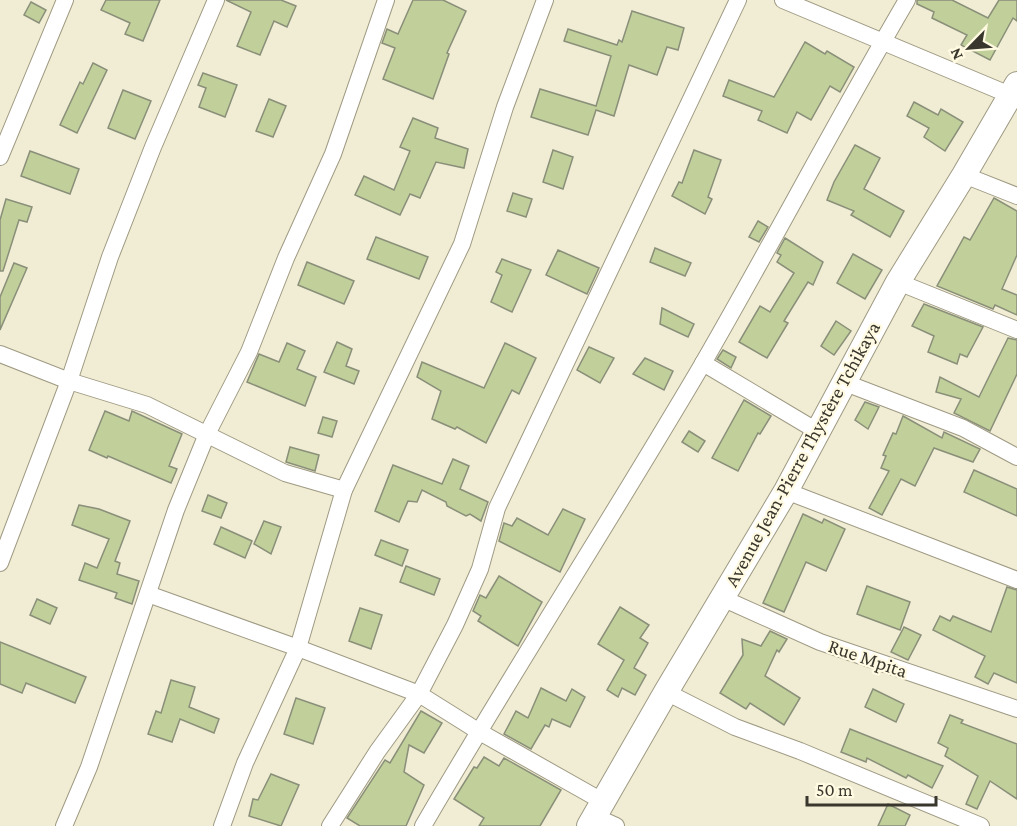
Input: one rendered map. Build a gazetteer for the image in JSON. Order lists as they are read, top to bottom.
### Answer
{
  "streets": {
    "street": ["Avenue Jean-Pierre Thystère Tchikaya", "Rue Mpita"]
  },
  "crossings": [
    ["Avenue Jean-Pierre Thystère Tchikaya", "Rue Mpita"]
  ],
  "scale_bar": "50 m",
  "north": "bottom left"
}
